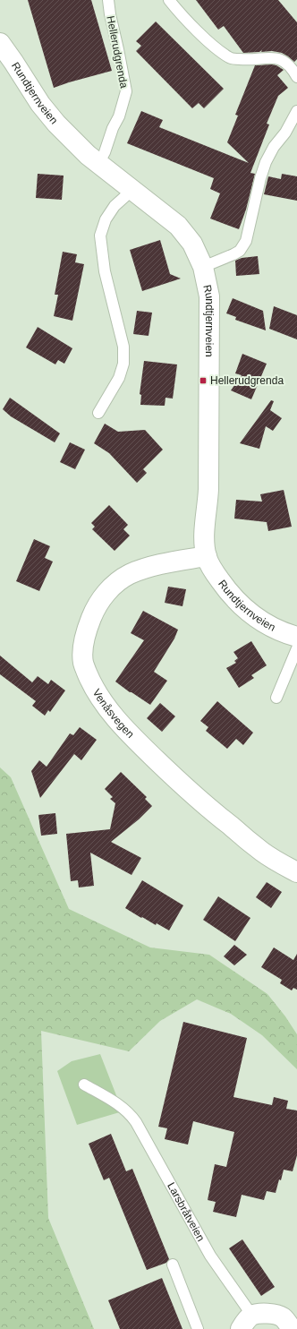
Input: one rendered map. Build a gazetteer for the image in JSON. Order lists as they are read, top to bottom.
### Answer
{
  "streets": {
    "street": ["Rundtjernveien", "Venåsvegen", "Larsbråtveien"],
    "lane": ["Hellerudgrenda"]
  },
  "crossings": [
    ["Hellerudgrenda", "Rundtjernveien"],
    ["Rundtjernveien", "Venåsvegen"]
  ],
  "places": {
    "transit": ["Hellerudgrenda"]
  }
}
